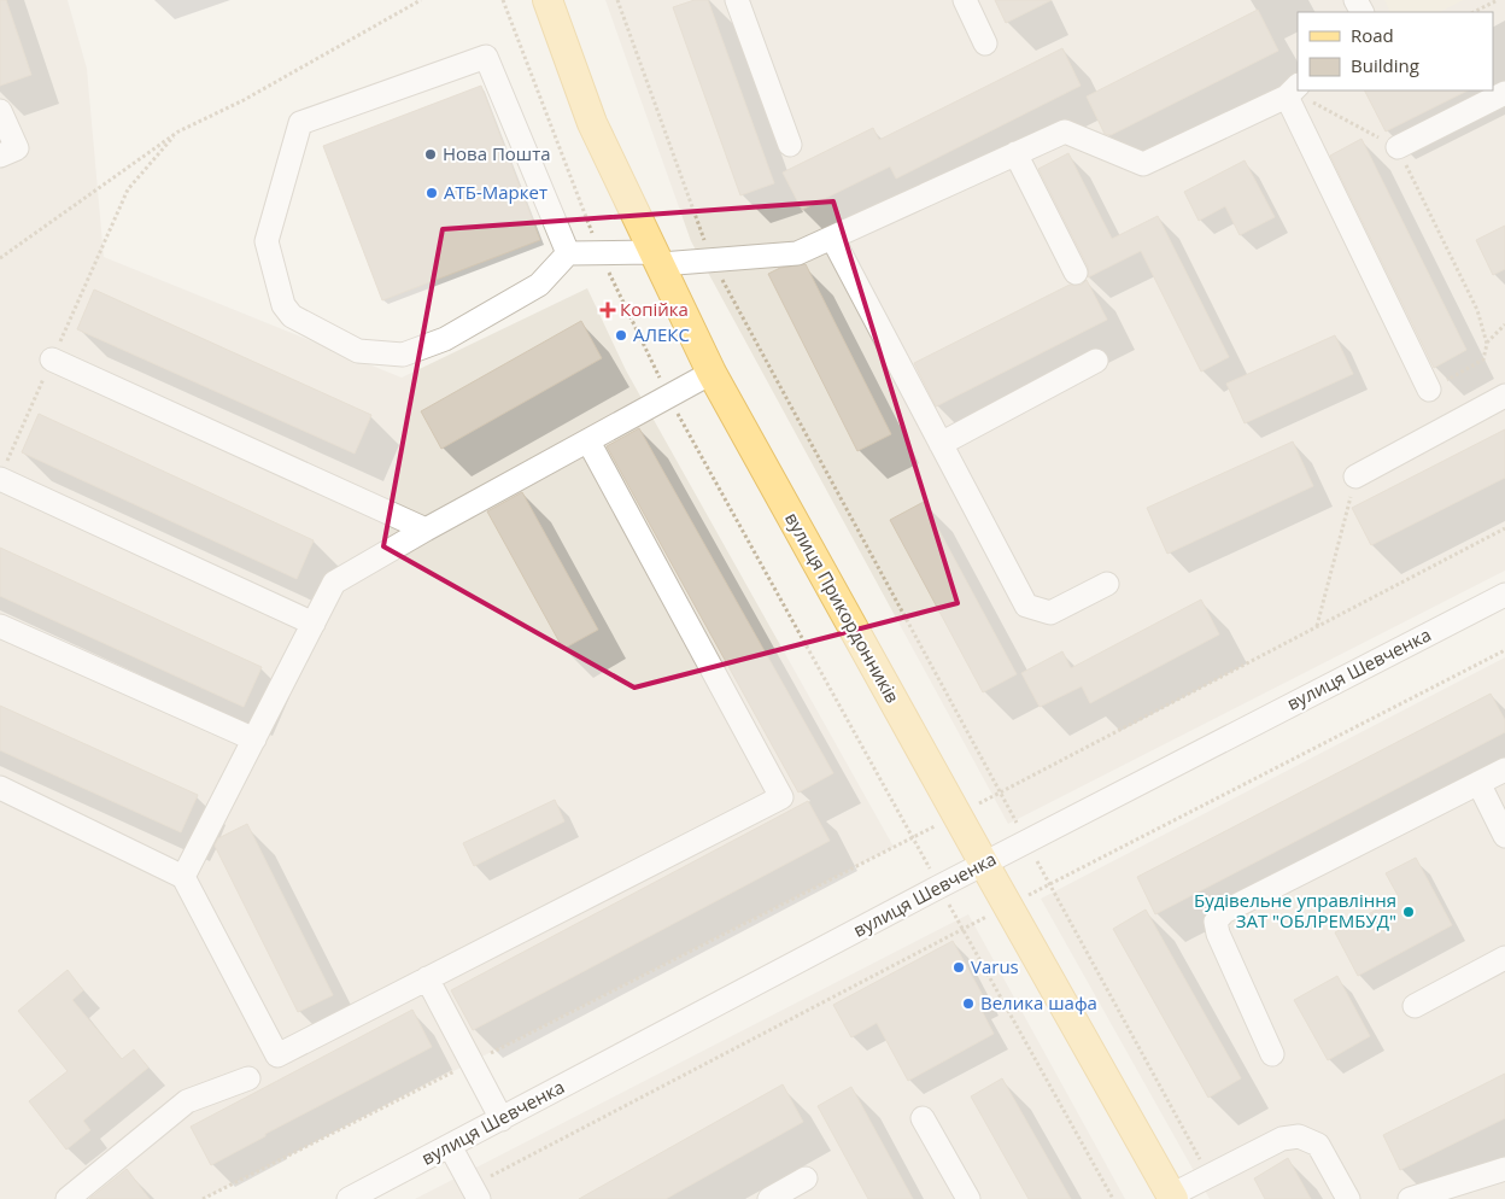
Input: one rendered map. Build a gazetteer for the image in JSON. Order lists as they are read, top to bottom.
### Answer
{
  "streets": {
    "main road": ["вулиця Прикордонників"],
    "street": ["вулиця Шевченка"]
  },
  "crossings": [
    ["вулиця Прикордонників", "вулиця Шевченка"]
  ],
  "places": {
    "other": [
      "Нова Пошта",
      "АТБ-Маркет",
      "АЛЕКС",
      "Будівельне управління ЗАТ \"ОБЛРЕМБУД\"",
      "Varus",
      "Велика шафа"
    ],
    "health": ["Копійка"]
  },
  "legend": ["Road", "Building"]
}
